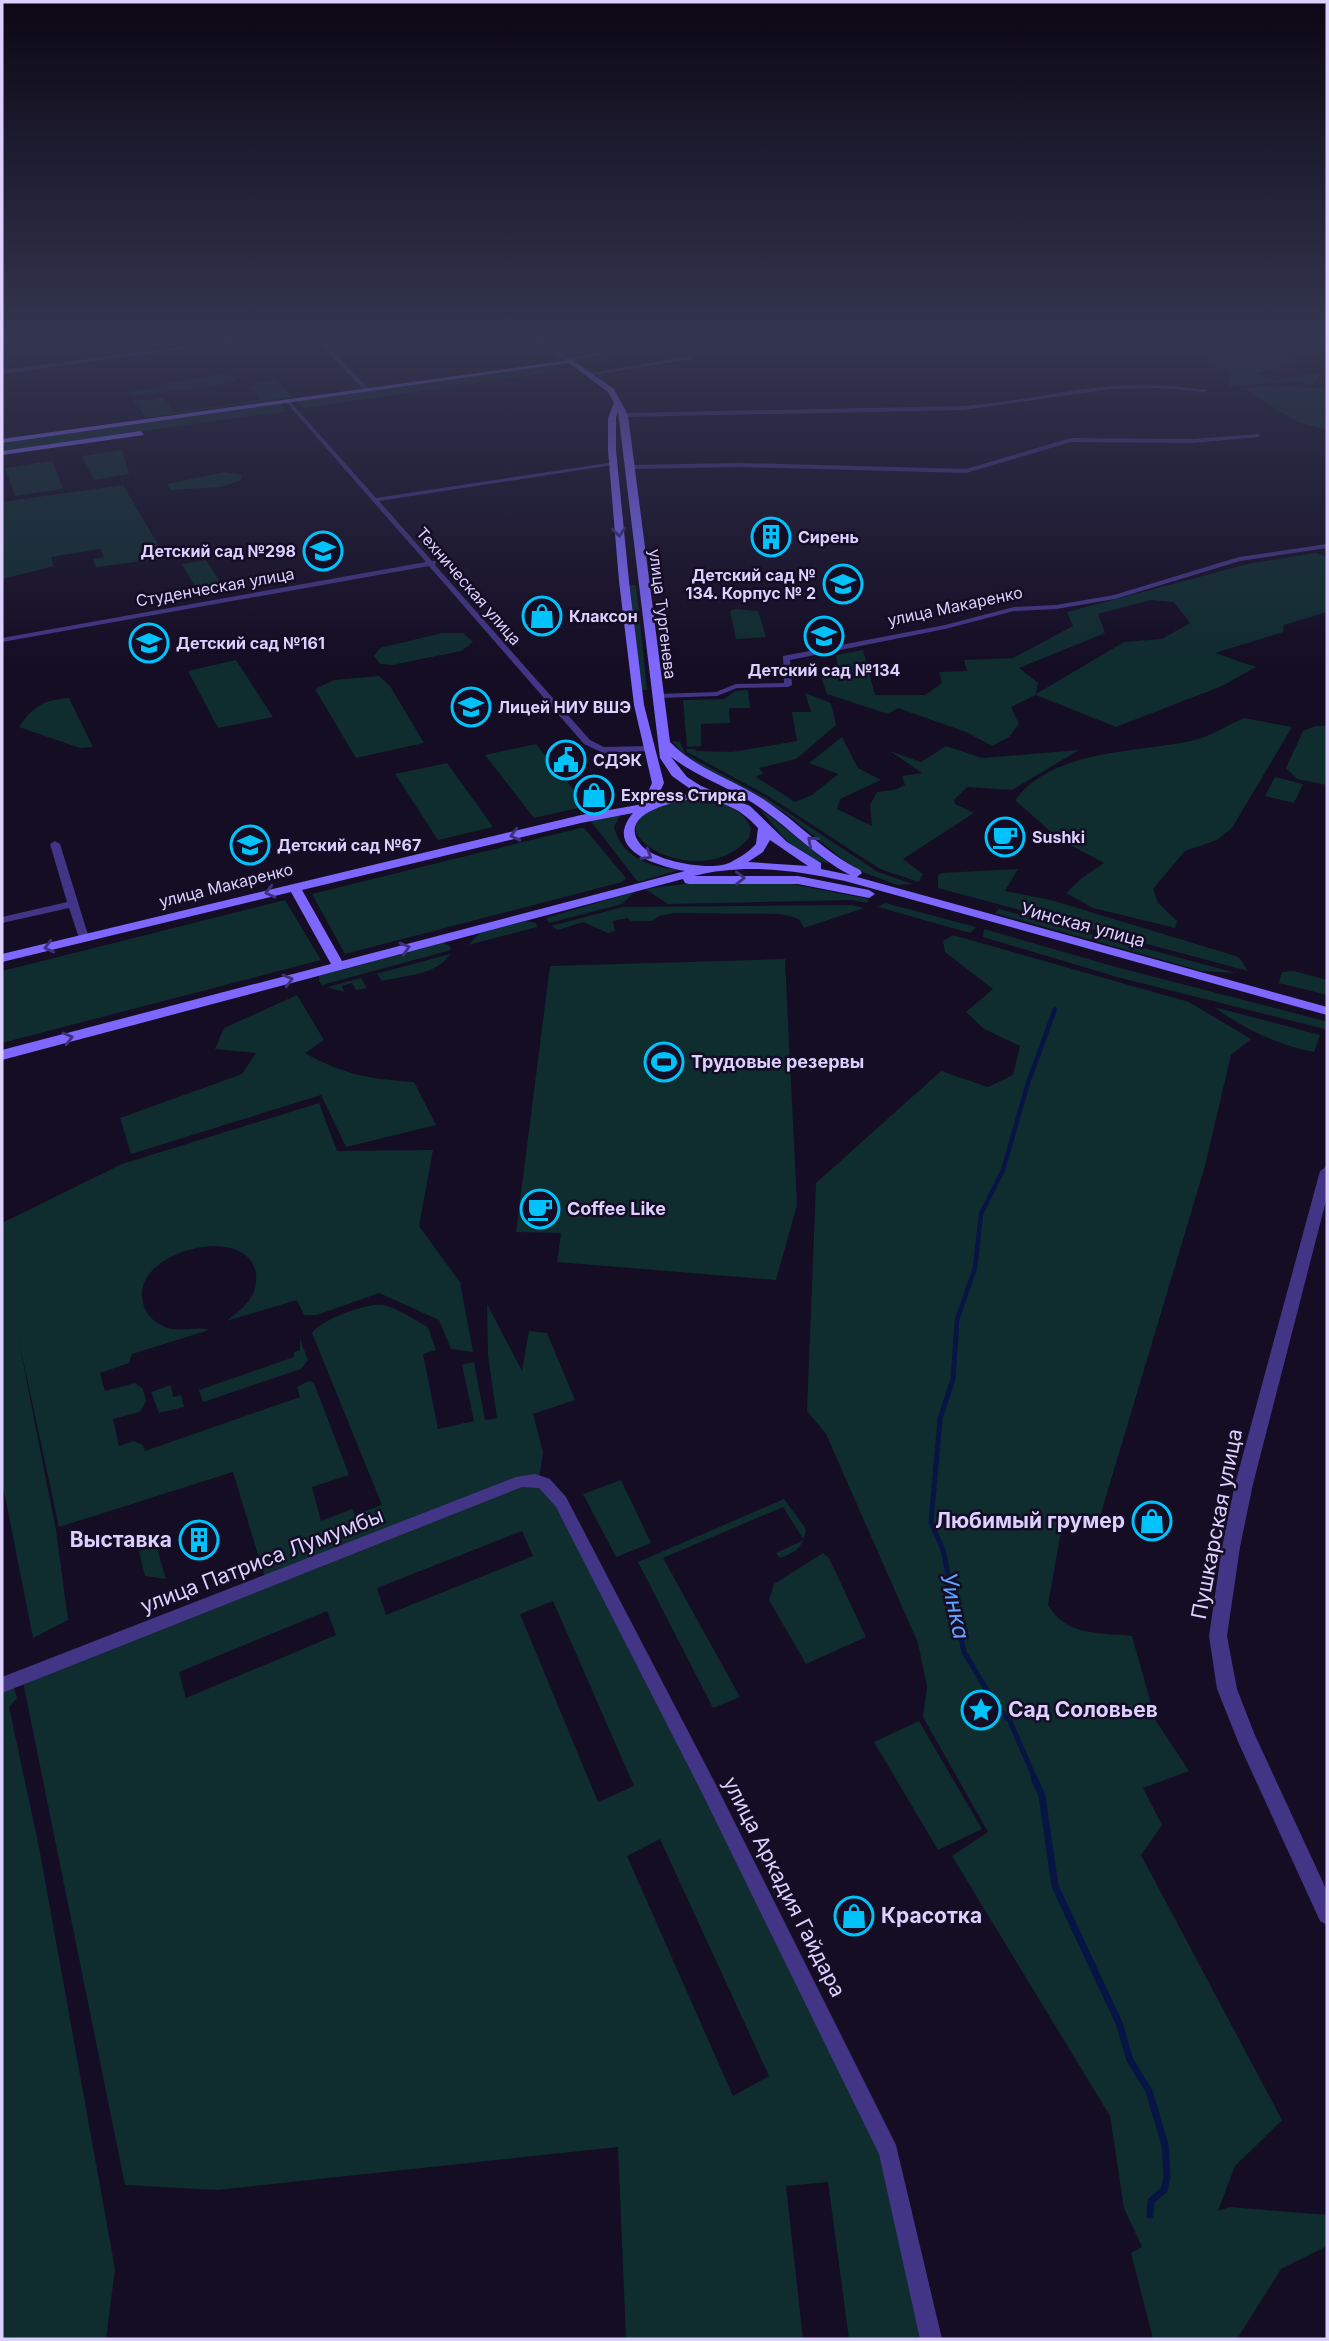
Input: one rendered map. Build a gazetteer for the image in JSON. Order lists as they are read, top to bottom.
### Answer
{
  "streets": {
    "main road": ["улица Макаренко", "улица Тургенева", "Уинская улица"],
    "street": [
      "Техническая улица",
      "Студенческая улица",
      "Пушкарская улица",
      "улица Патриса Лумумбы",
      "улица Аркадия Гайдара"
    ]
  },
  "crossings": [
    ["Техническая улица", "Студенческая улица"],
    ["Техническая улица", "улица Тургенева"],
    ["улица Макаренко", "улица Тургенева"],
    ["улица Тургенева", "Уинская улица"],
    ["улица Патриса Лумумбы", "улица Аркадия Гайдара"]
  ],
  "one_way": ["улица Макаренко"],
  "water": ["Уинка"],
  "places": {
    "building": ["Сирень", "Выставка"],
    "school or university": [
      "Детский сад №298",
      "Детский сад № 134. Корпус № 2",
      "Детский сад №134",
      "Детский сад №161",
      "Лицей НИУ ВШЭ",
      "Детский сад №67"
    ],
    "shop": [
      "Клаксон",
      "Express Стирка",
      "Любимый грумер",
      "Красотка"
    ],
    "public building": ["СДЭК"],
    "cafe": ["Sushki", "Coffee Like"],
    "sports": ["Трудовые резервы"],
    "place": ["Сад Соловьев"]
  }
}
